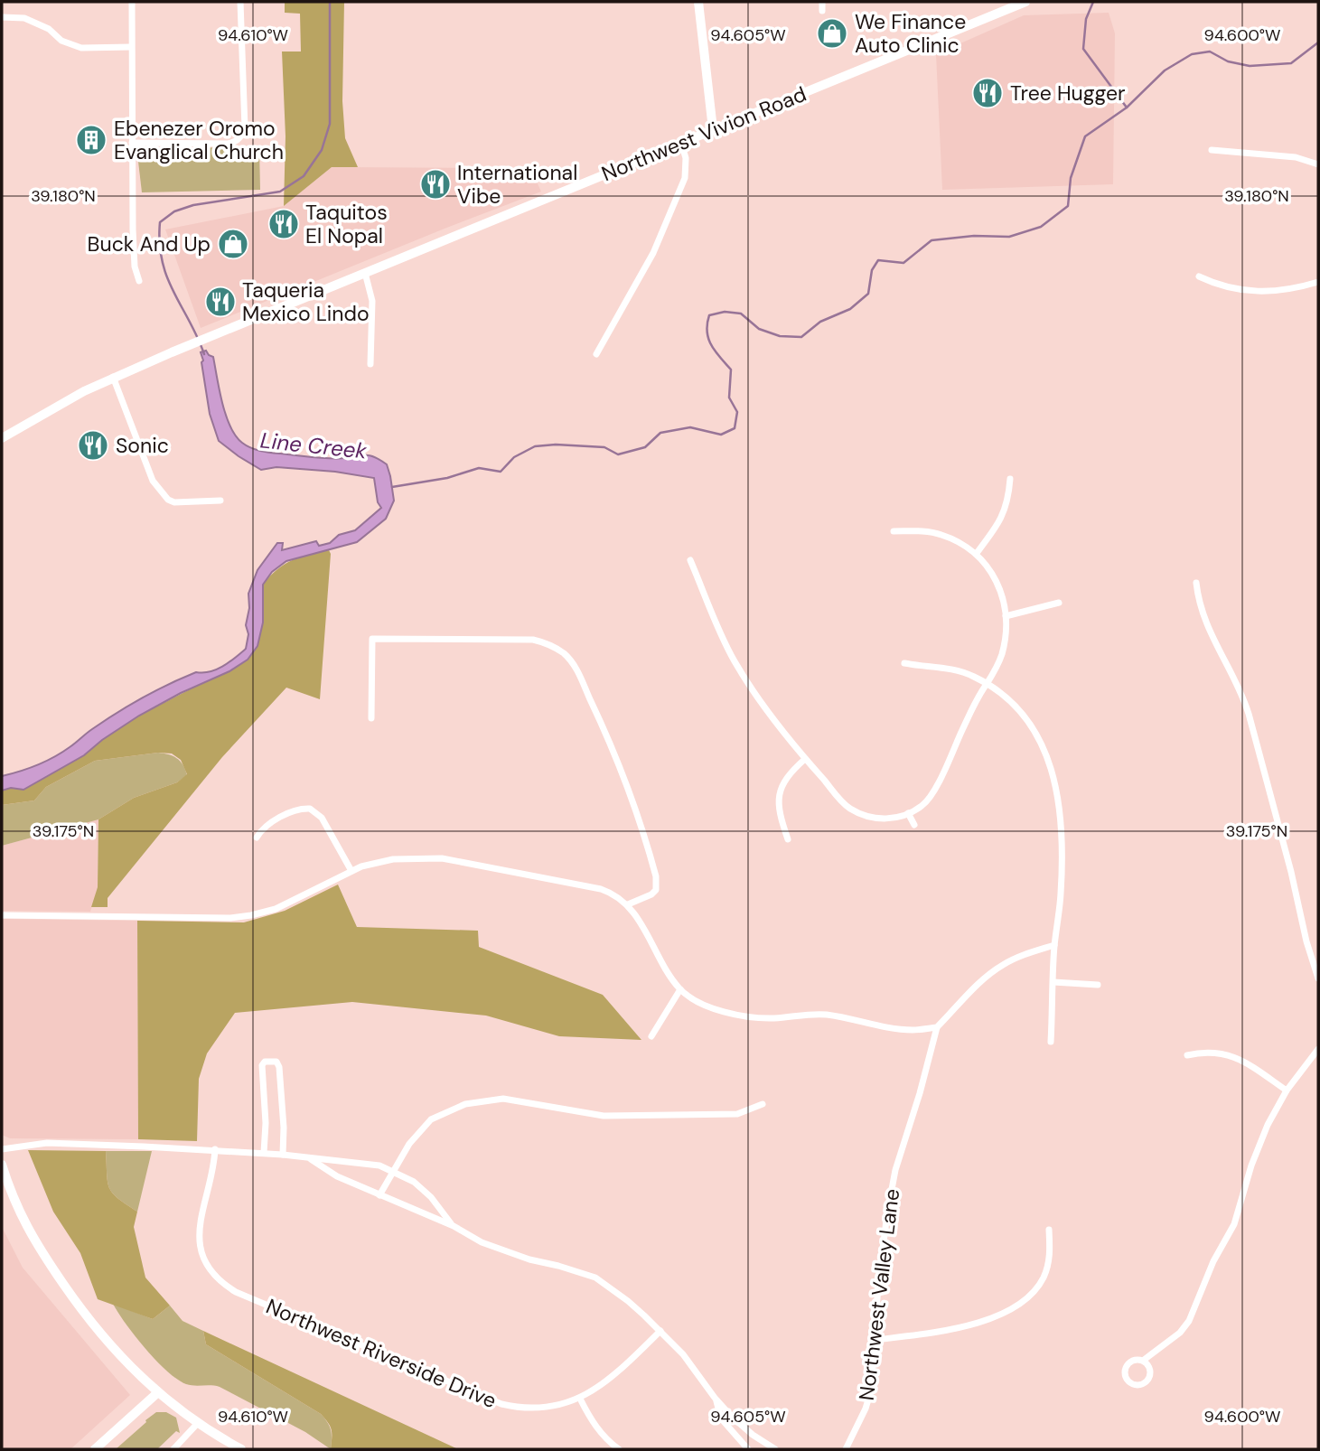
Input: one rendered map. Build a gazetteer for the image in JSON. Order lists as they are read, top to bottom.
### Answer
{
  "streets": {
    "main road": ["Northwest Vivion Road"],
    "street": ["Northwest Valley Lane", "Northwest Riverside Drive"]
  },
  "water": ["Line Creek"],
  "places": {
    "shop": ["We Finance Auto Clinic", "Buck And Up"],
    "restaurant": [
      "Tree Hugger",
      "International Vibe",
      "Taquitos El Nopal",
      "Taqueria Mexico Lindo",
      "Sonic"
    ],
    "building": ["Ebenezer Oromo Evanglical Church"]
  },
  "coordinates": [
    "94.610°W",
    "94.605°W",
    "94.600°W",
    "39.180°N",
    "39.175°N"
  ]
}
